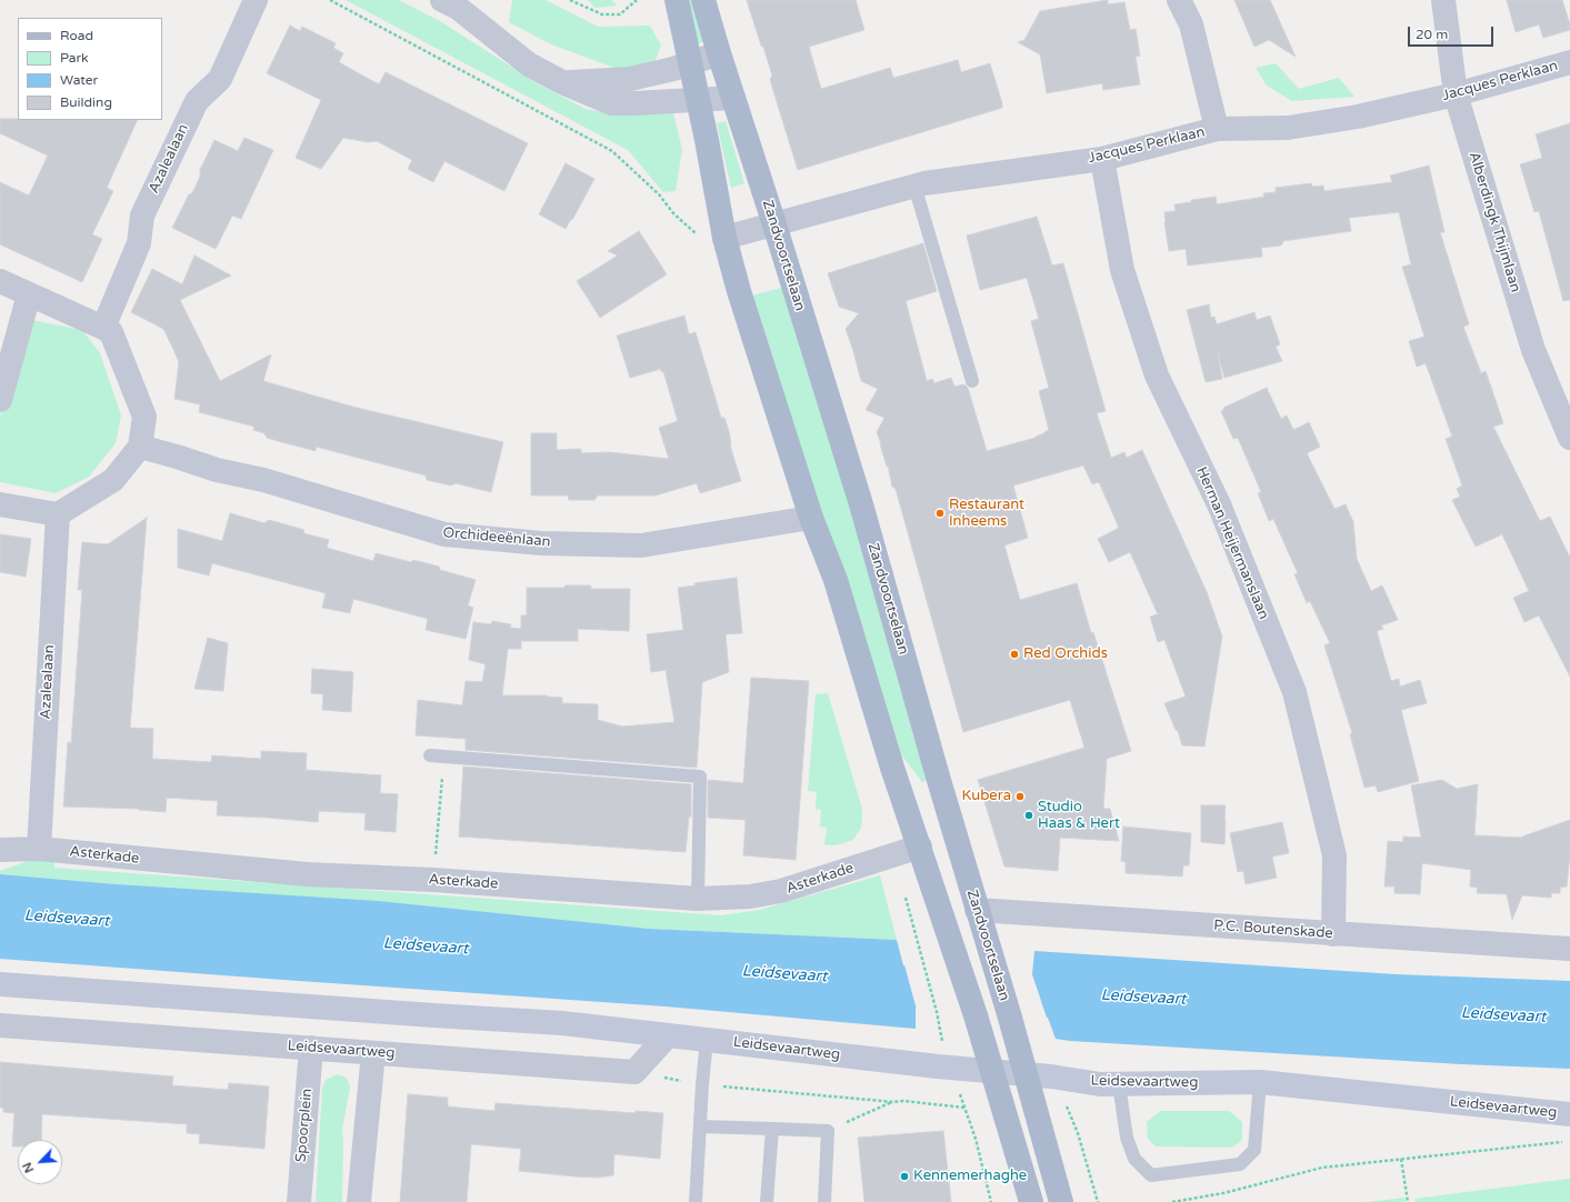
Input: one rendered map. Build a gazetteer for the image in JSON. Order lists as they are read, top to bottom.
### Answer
{
  "streets": {
    "main road": ["Zandvoortselaan", "Leidsevaartweg"],
    "street": [
      "Jacques Perklaan",
      "Azalealaan",
      "Alberdingk Thijmlaan",
      "Orchideeënlaan",
      "Herman Heijermanslaan",
      "Asterkade",
      "P.C. Boutenskade",
      "Spoorplein"
    ]
  },
  "crossings": [
    ["Jacques Perklaan", "Alberdingk Thijmlaan"],
    ["Jacques Perklaan", "Zandvoortselaan"],
    ["Jacques Perklaan", "Herman Heijermanslaan"],
    ["Azalealaan", "Asterkade"],
    ["Zandvoortselaan", "P.C. Boutenskade"],
    ["Zandvoortselaan", "Leidsevaartweg"],
    ["Herman Heijermanslaan", "P.C. Boutenskade"],
    ["Leidsevaartweg", "Spoorplein"]
  ],
  "water": ["Leidsevaart"],
  "places": [
    "Restaurant Inheems",
    "Red Orchids",
    "Kubera",
    "Studio Haas & Hert",
    "Kennemerhaghe"
  ],
  "legend": [
    "Road",
    "Park",
    "Water",
    "Building"
  ],
  "scale_bar": "20 m",
  "north": "bottom left"
}
